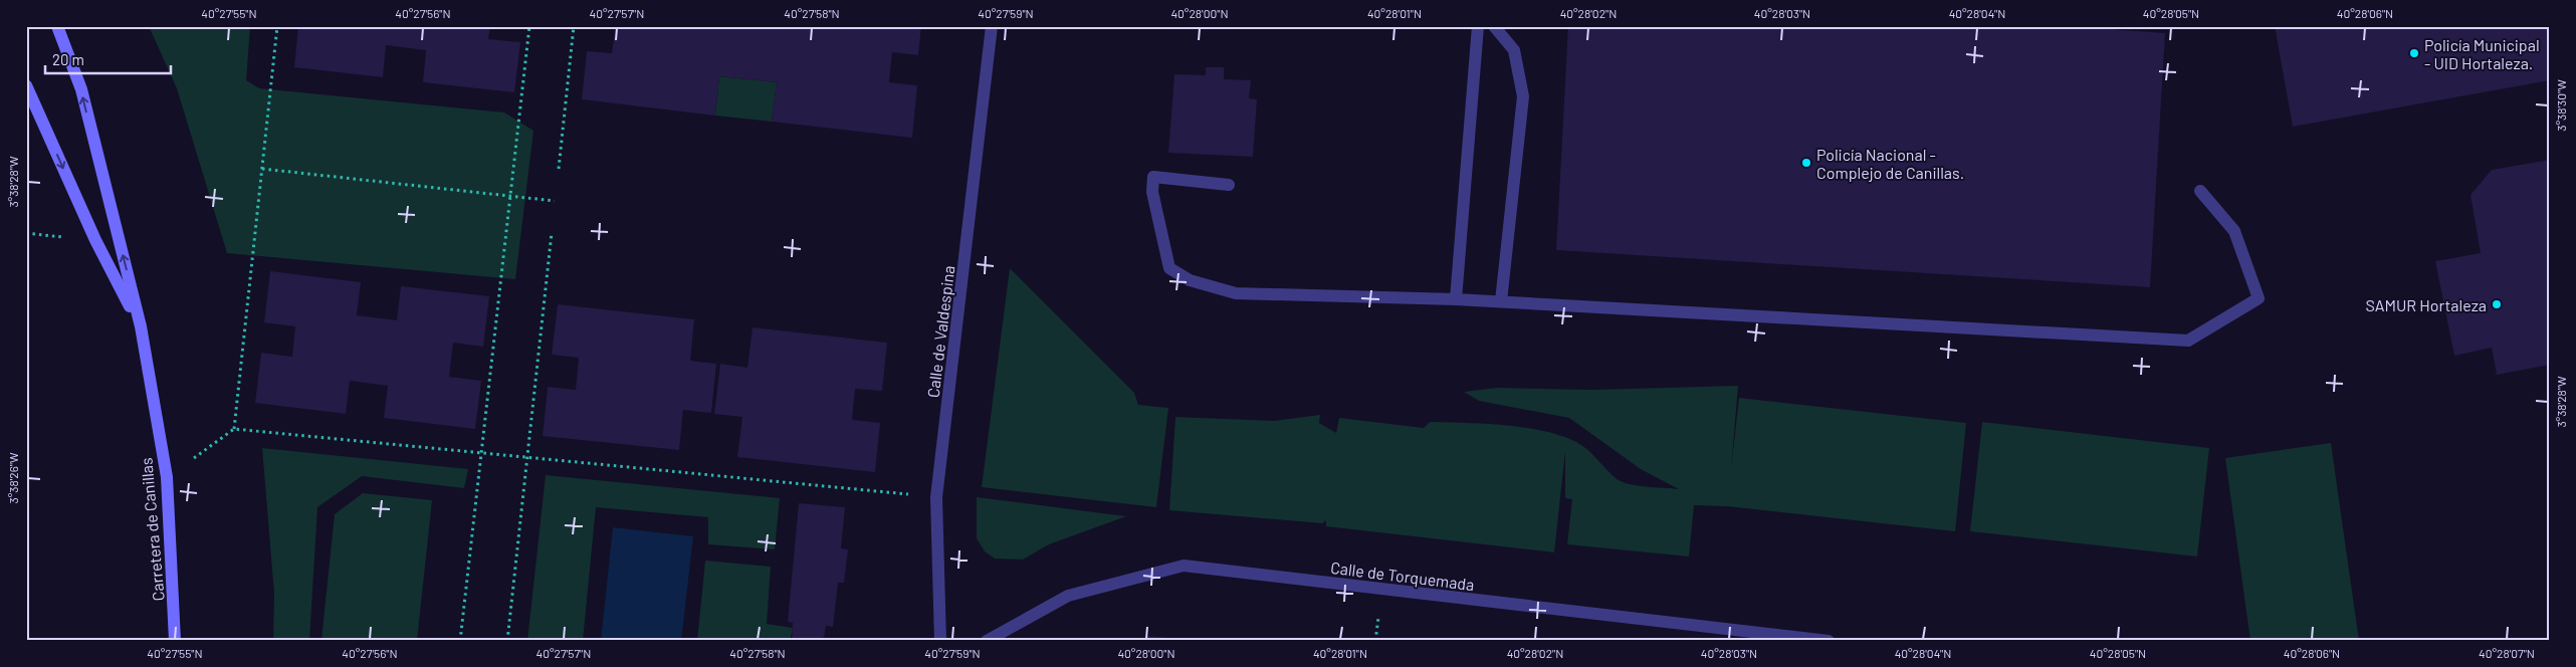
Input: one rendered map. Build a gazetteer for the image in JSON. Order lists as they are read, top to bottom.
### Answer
{
  "streets": {
    "street": ["Calle de Valdespina", "Carretera de Canillas", "Calle de Torquemada"]
  },
  "places": ["Policía Municipal - UID Hortaleza.", "Policía Nacional - Complejo de Canillas.", "SAMUR Hortaleza"],
  "scale_bar": "20 m",
  "coordinates": [
    "40°27'55\"N",
    "40°27'56\"N",
    "40°27'57\"N",
    "40°27'58\"N",
    "40°27'59\"N",
    "40°28'00\"N",
    "40°28'01\"N",
    "40°28'02\"N",
    "40°28'03\"N",
    "40°28'04\"N",
    "40°28'05\"N",
    "40°28'06\"N",
    "3°38'30\"W",
    "3°38'28\"W",
    "3°38'26\"W",
    "40°28'07\"N"
  ]
}
